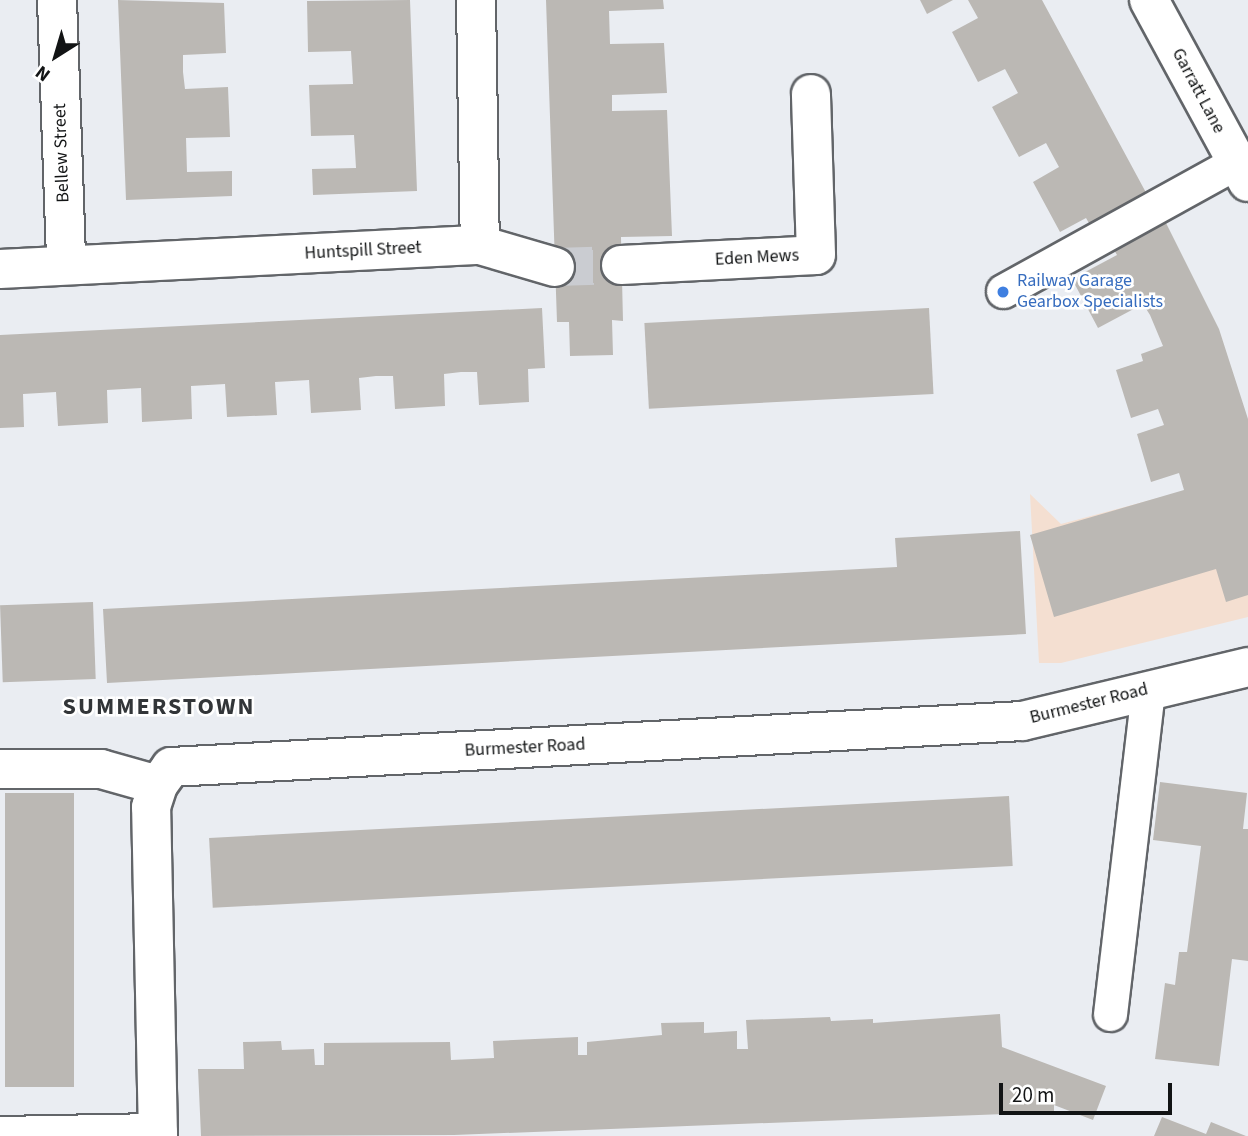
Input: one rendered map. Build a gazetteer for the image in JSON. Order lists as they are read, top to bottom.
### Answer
{
  "streets": {
    "street": [
      "Garratt Lane",
      "Bellew Street",
      "Huntspill Street",
      "Eden Mews",
      "Burmester Road"
    ]
  },
  "crossings": [
    ["Bellew Street", "Huntspill Street"]
  ],
  "districts": ["SUMMERSTOWN"],
  "places": ["Railway Garage Gearbox Specialists"],
  "scale_bar": "20 m",
  "north": "bottom left"
}
